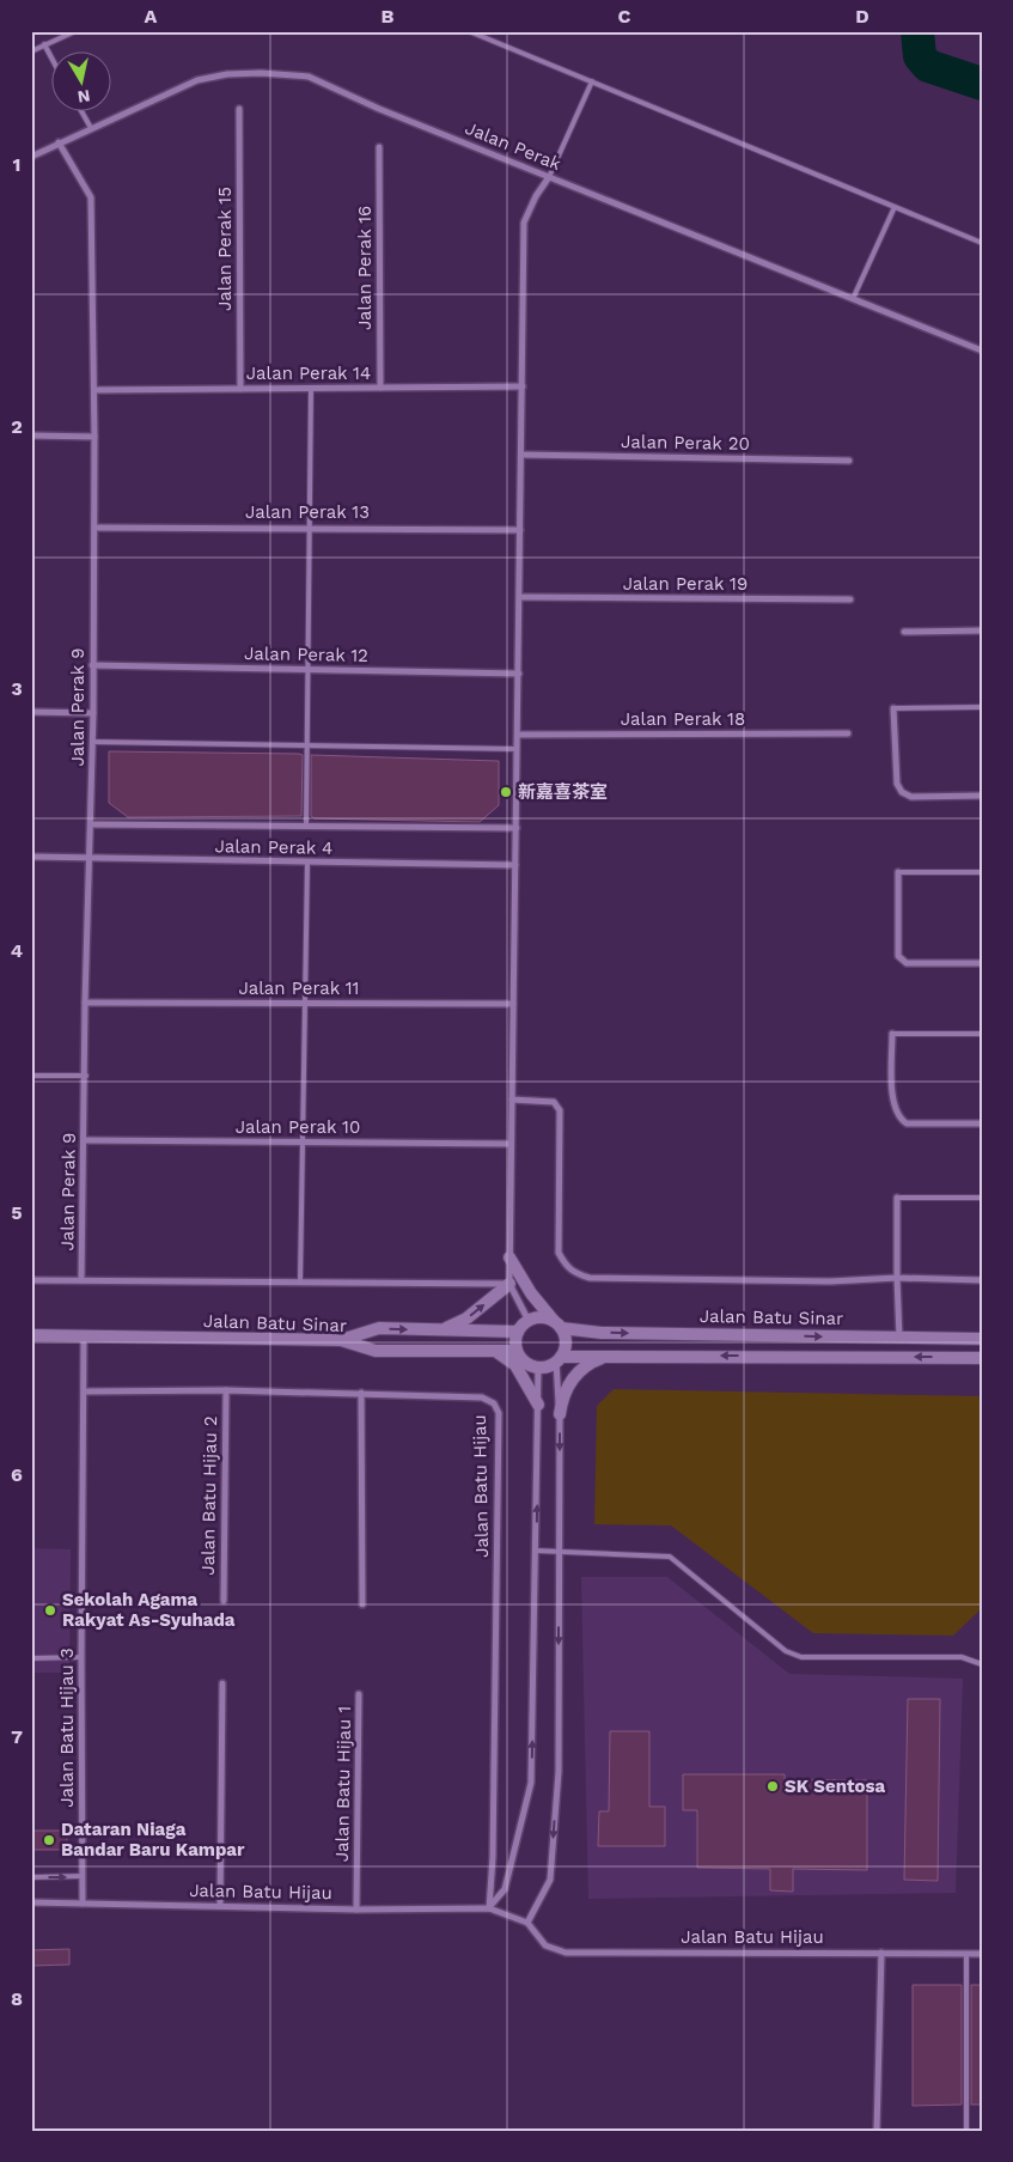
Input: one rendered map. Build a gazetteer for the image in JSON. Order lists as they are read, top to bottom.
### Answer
{
  "streets": {
    "street": [
      "Jalan Perak",
      "Jalan Perak 15",
      "Jalan Perak 16",
      "Jalan Perak 14",
      "Jalan Perak 20",
      "Jalan Perak 13",
      "Jalan Perak 19",
      "Jalan Perak 12",
      "Jalan Perak 9",
      "Jalan Perak 18",
      "Jalan Perak 4",
      "Jalan Perak 11",
      "Jalan Perak 10",
      "Jalan Batu Sinar",
      "Jalan Batu Hijau",
      "Jalan Batu Hijau 2",
      "Jalan Batu Hijau 3",
      "Jalan Batu Hijau 1"
    ]
  },
  "crossings": [
    ["Jalan Perak", "Jalan Perak 9"],
    ["Jalan Perak 15", "Jalan Perak 14"],
    ["Jalan Perak 16", "Jalan Perak 14"],
    ["Jalan Perak 14", "Jalan Perak 9"],
    ["Jalan Perak 13", "Jalan Perak 9"],
    ["Jalan Perak 12", "Jalan Perak 9"],
    ["Jalan Perak 9", "Jalan Perak 4"],
    ["Jalan Perak 9", "Jalan Perak 11"],
    ["Jalan Perak 9", "Jalan Perak 10"],
    ["Jalan Batu Sinar", "Jalan Batu Hijau 3"],
    ["Jalan Batu Hijau", "Jalan Batu Hijau 2"],
    ["Jalan Batu Hijau", "Jalan Batu Hijau 3"],
    ["Jalan Batu Hijau", "Jalan Batu Hijau 1"]
  ],
  "places": [
    "新嘉喜茶室",
    "Sekolah Agama Rakyat As-Syuhada",
    "SK Sentosa",
    "Dataran Niaga Bandar Baru Kampar"
  ],
  "north": "bottom",
  "grid": {
    "columns": [
      "A",
      "B",
      "C",
      "D"
    ],
    "rows": [
      "1",
      "2",
      "3",
      "4",
      "5",
      "6",
      "7",
      "8"
    ]
  }
}
